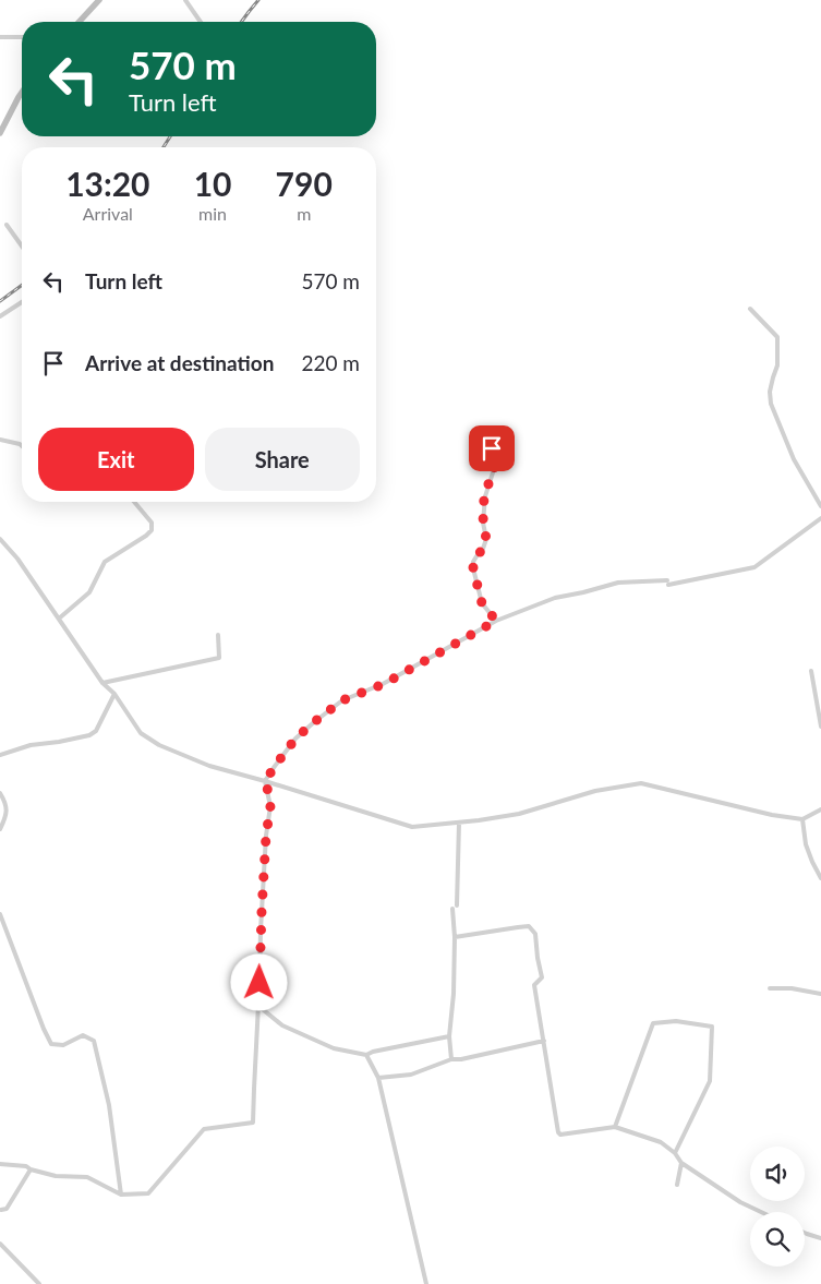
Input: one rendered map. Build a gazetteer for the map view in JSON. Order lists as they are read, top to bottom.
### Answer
{
  "page": {
    "turn": ["570 m", "Turn left"],
    "eta": [
      "13:20",
      "Arrival",
      "10",
      "min",
      "790",
      "m"
    ],
    "list": [
      {
        "name": "Turn left",
        "value": "570 m"
      },
      {
        "name": "Arrive at destination",
        "value": "220 m"
      }
    ],
    "buttons": ["Exit", "Share"]
  }
}
